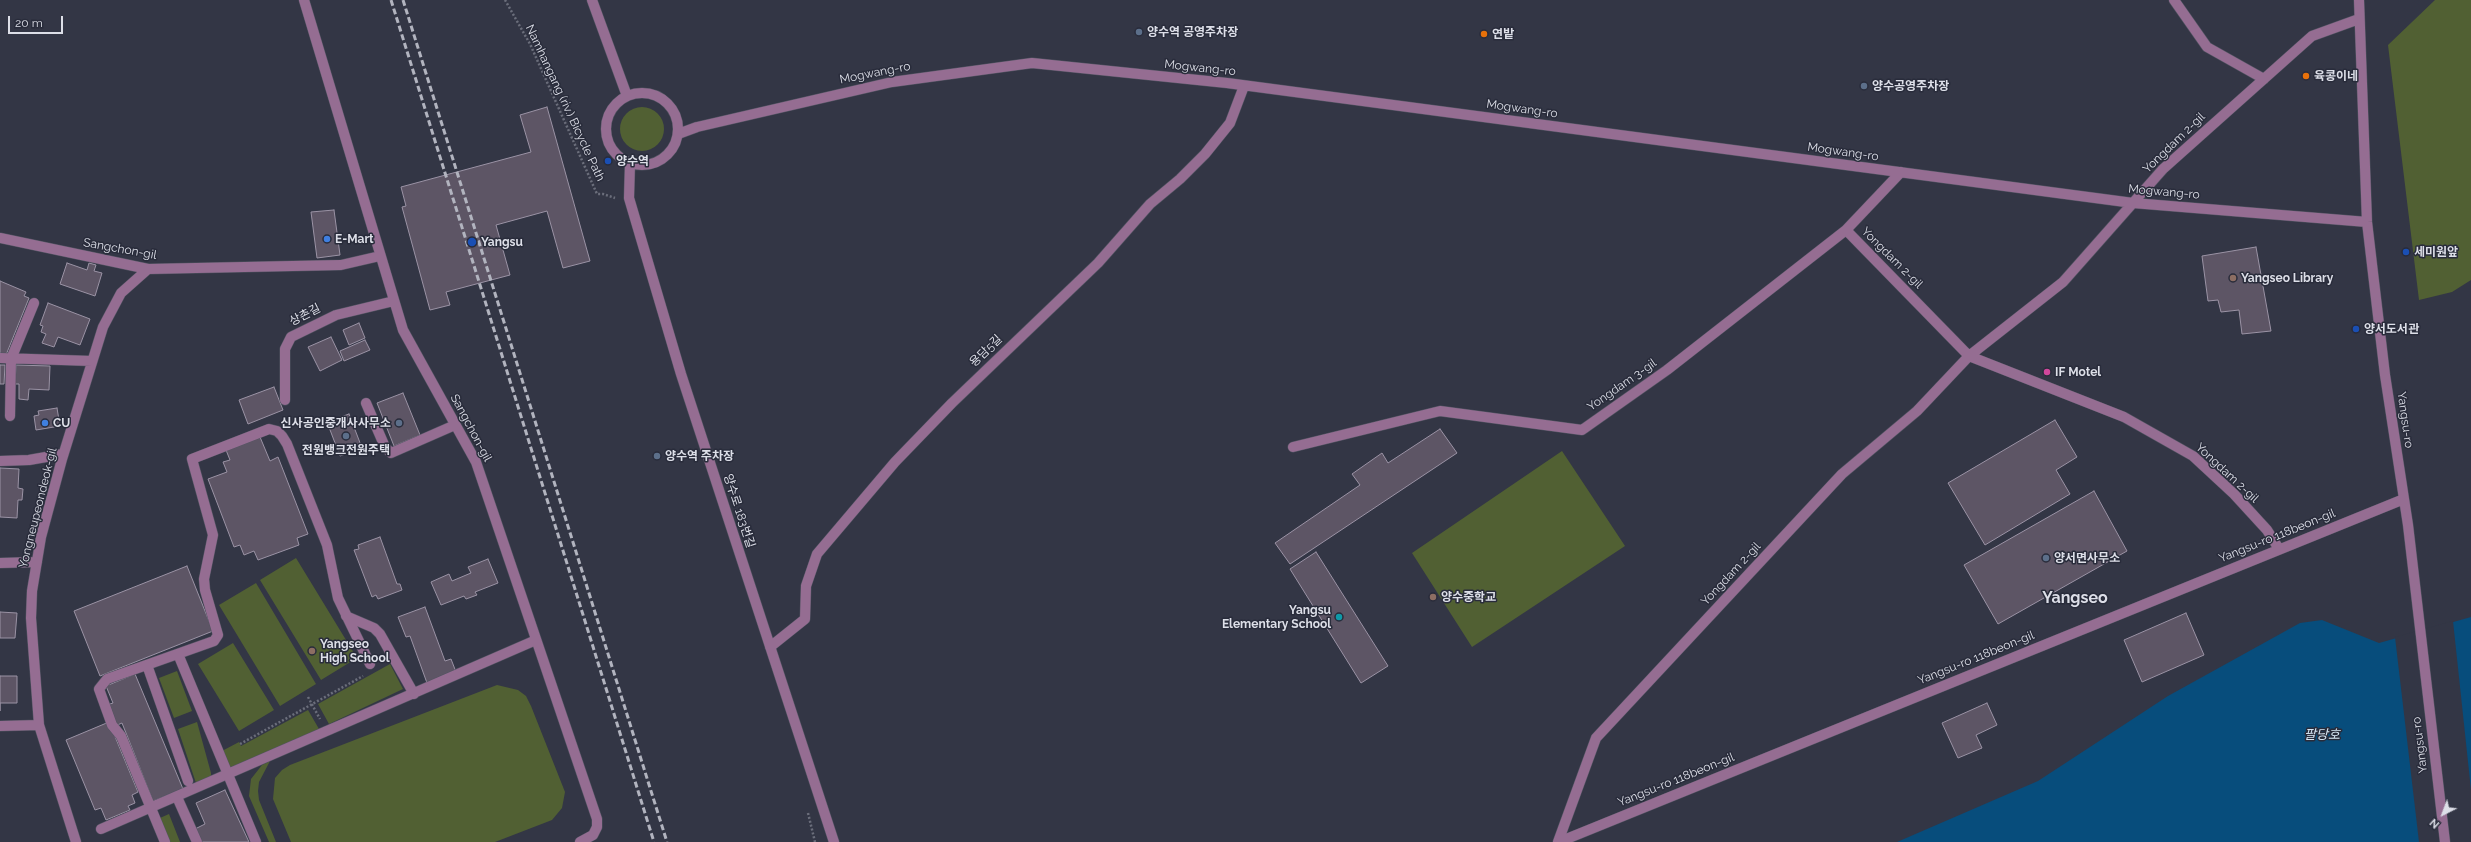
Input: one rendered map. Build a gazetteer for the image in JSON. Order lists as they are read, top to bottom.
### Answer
{
  "streets": {
    "street": [
      "Mogwang-ro",
      "Yongdam 2-gil",
      "Sangchon-gil",
      "상촌길",
      "용담5길",
      "Yongdam 3-gil",
      "Yangsu-ro",
      "Yongneupeondeok-gil",
      "양수로 183번길",
      "Yangsu-ro 118beon-gil"
    ],
    "path": ["Namhangang (riv.) Bicycle Path"]
  },
  "crossings": [
    ["Mogwang-ro", "Yongdam 2-gil"],
    ["Mogwang-ro", "용담5길"],
    ["Mogwang-ro", "Yongdam 3-gil"],
    ["Mogwang-ro", "Yangsu-ro"],
    ["Mogwang-ro", "양수로 183번길"],
    ["Yongdam 2-gil", "Yongdam 3-gil"],
    ["Yongdam 2-gil", "Yangsu-ro"],
    ["Yongdam 2-gil", "Yangsu-ro 118beon-gil"],
    ["Sangchon-gil", "상촌길"],
    ["Sangchon-gil", "Yongneupeondeok-gil"],
    ["용담5길", "양수로 183번길"],
    ["Yangsu-ro", "Yangsu-ro 118beon-gil"]
  ],
  "districts": ["Yangseo"],
  "water": ["팔당호"],
  "places": [
    "양수역 공영주차장",
    "연밭",
    "육콩이네",
    "양수공영주차장",
    "양수역",
    "E-Mart",
    "Yangsu",
    "세미원앞",
    "Yangseo Library",
    "양서도서관",
    "IF Motel",
    "CU",
    "신사공인중개사사무소",
    "전원뱅크전원주택",
    "양수역 주차장",
    "양서면사무소",
    "양수중학교",
    "Yangsu Elementary School",
    "Yangseo High School"
  ],
  "scale_bar": "20 m",
  "north": "bottom left"
}
